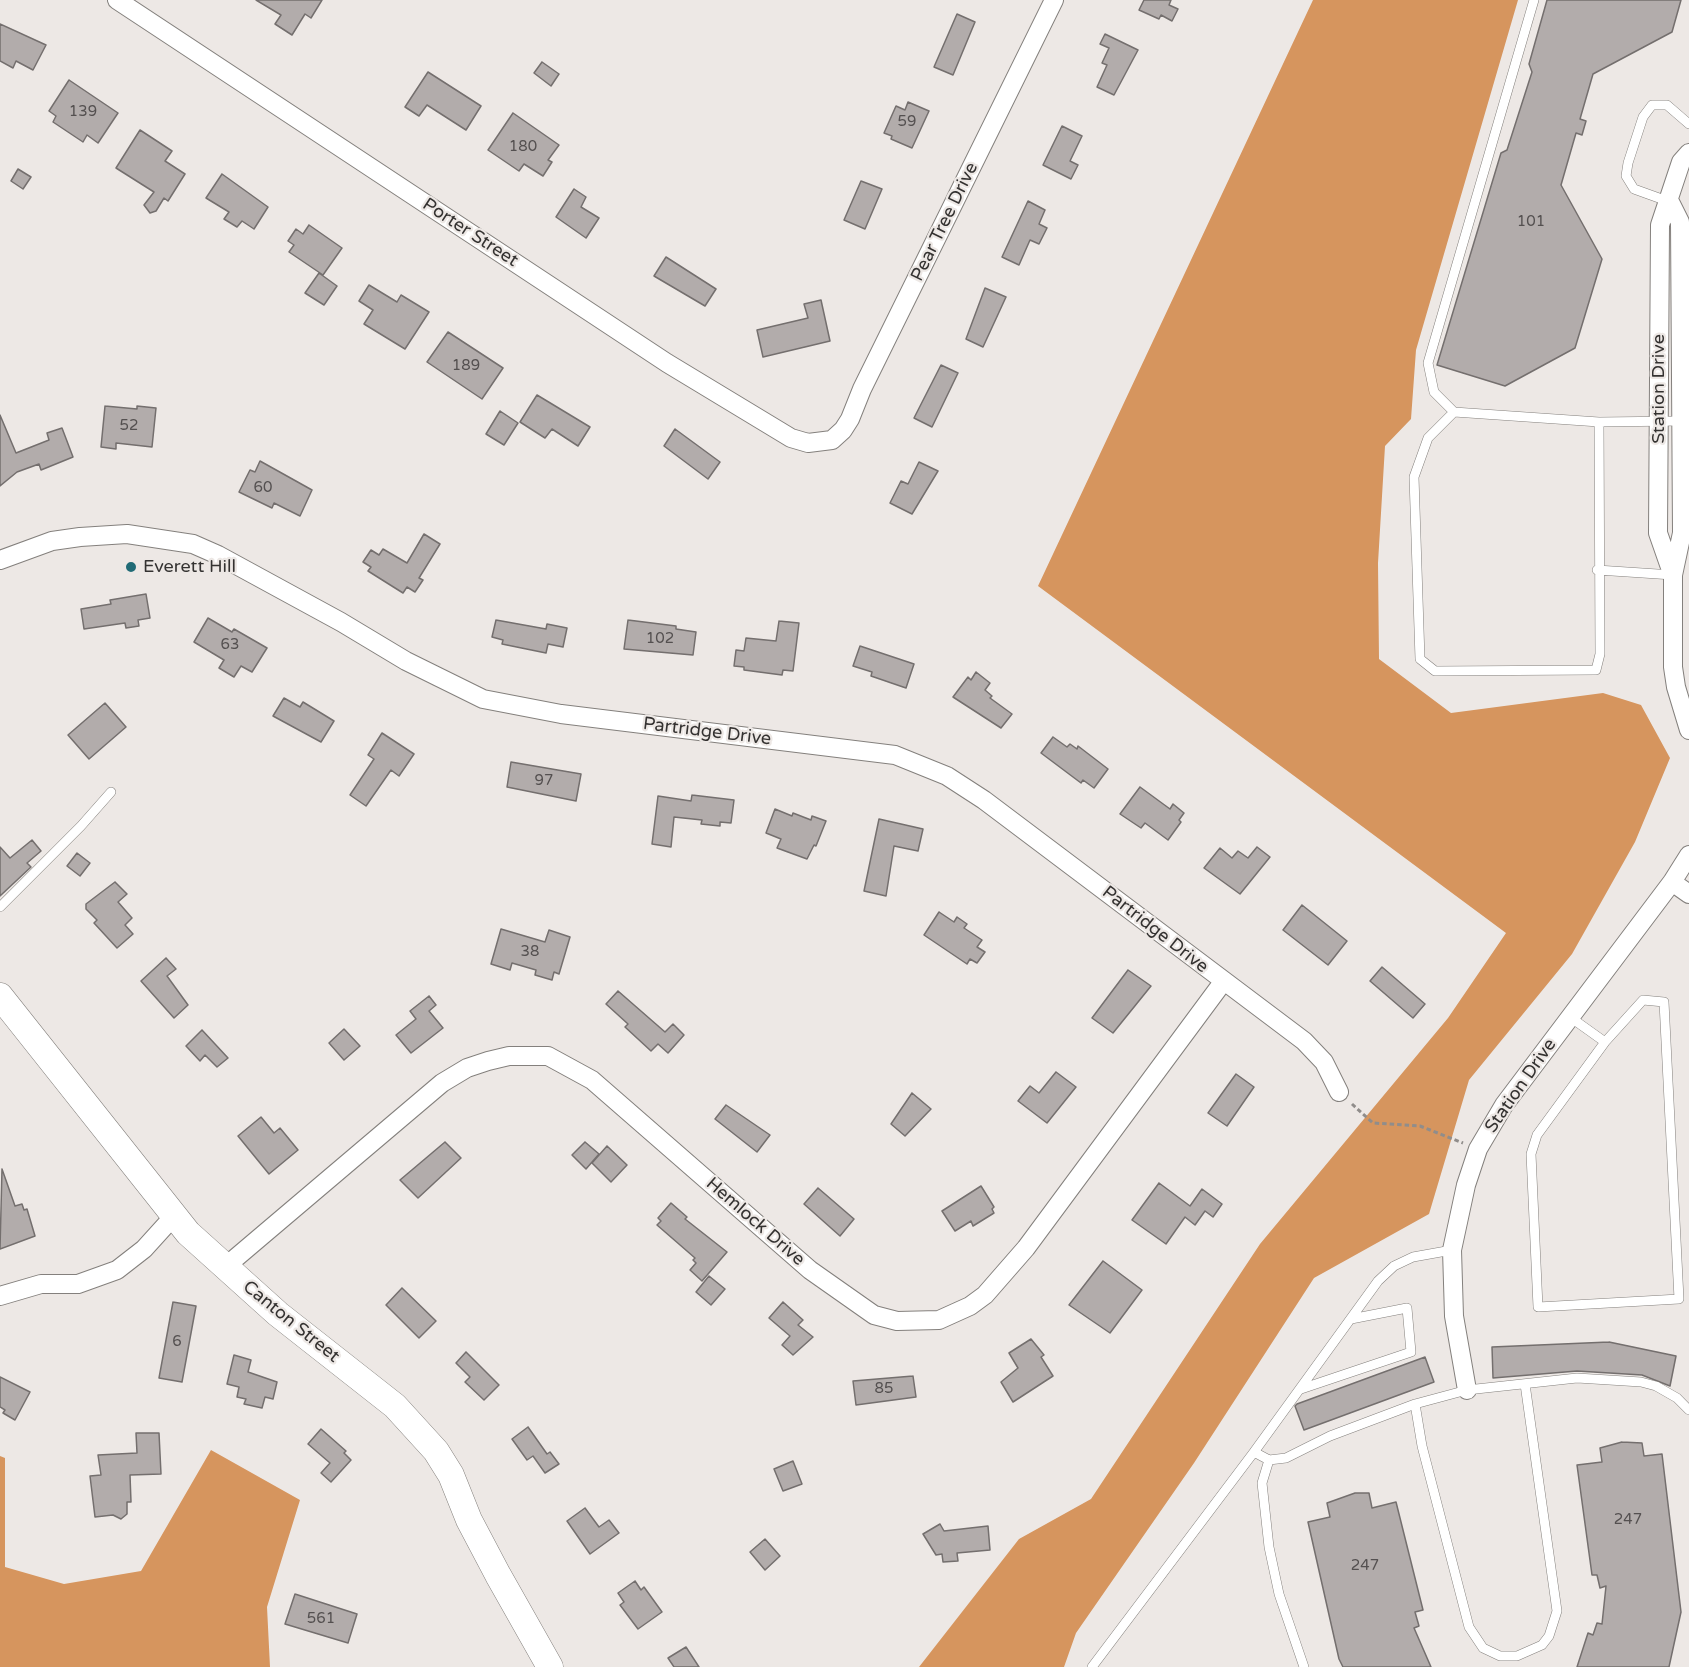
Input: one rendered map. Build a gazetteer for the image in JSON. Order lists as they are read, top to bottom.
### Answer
{
  "streets": {
    "main road": ["Canton Street"],
    "street": [
      "Pear Tree Drive",
      "Porter Street",
      "Station Drive",
      "Partridge Drive",
      "Hemlock Drive"
    ]
  },
  "crossings": [
    ["Pear Tree Drive", "Porter Street"],
    ["Partridge Drive", "Hemlock Drive"],
    ["Hemlock Drive", "Canton Street"]
  ],
  "places": ["Everett Hill"],
  "house_numbers": [
    "139",
    "59",
    "180",
    "101",
    "189",
    "52",
    "60",
    "102",
    "63",
    "97",
    "38",
    "6",
    "85",
    "247",
    "247",
    "561"
  ]
}
